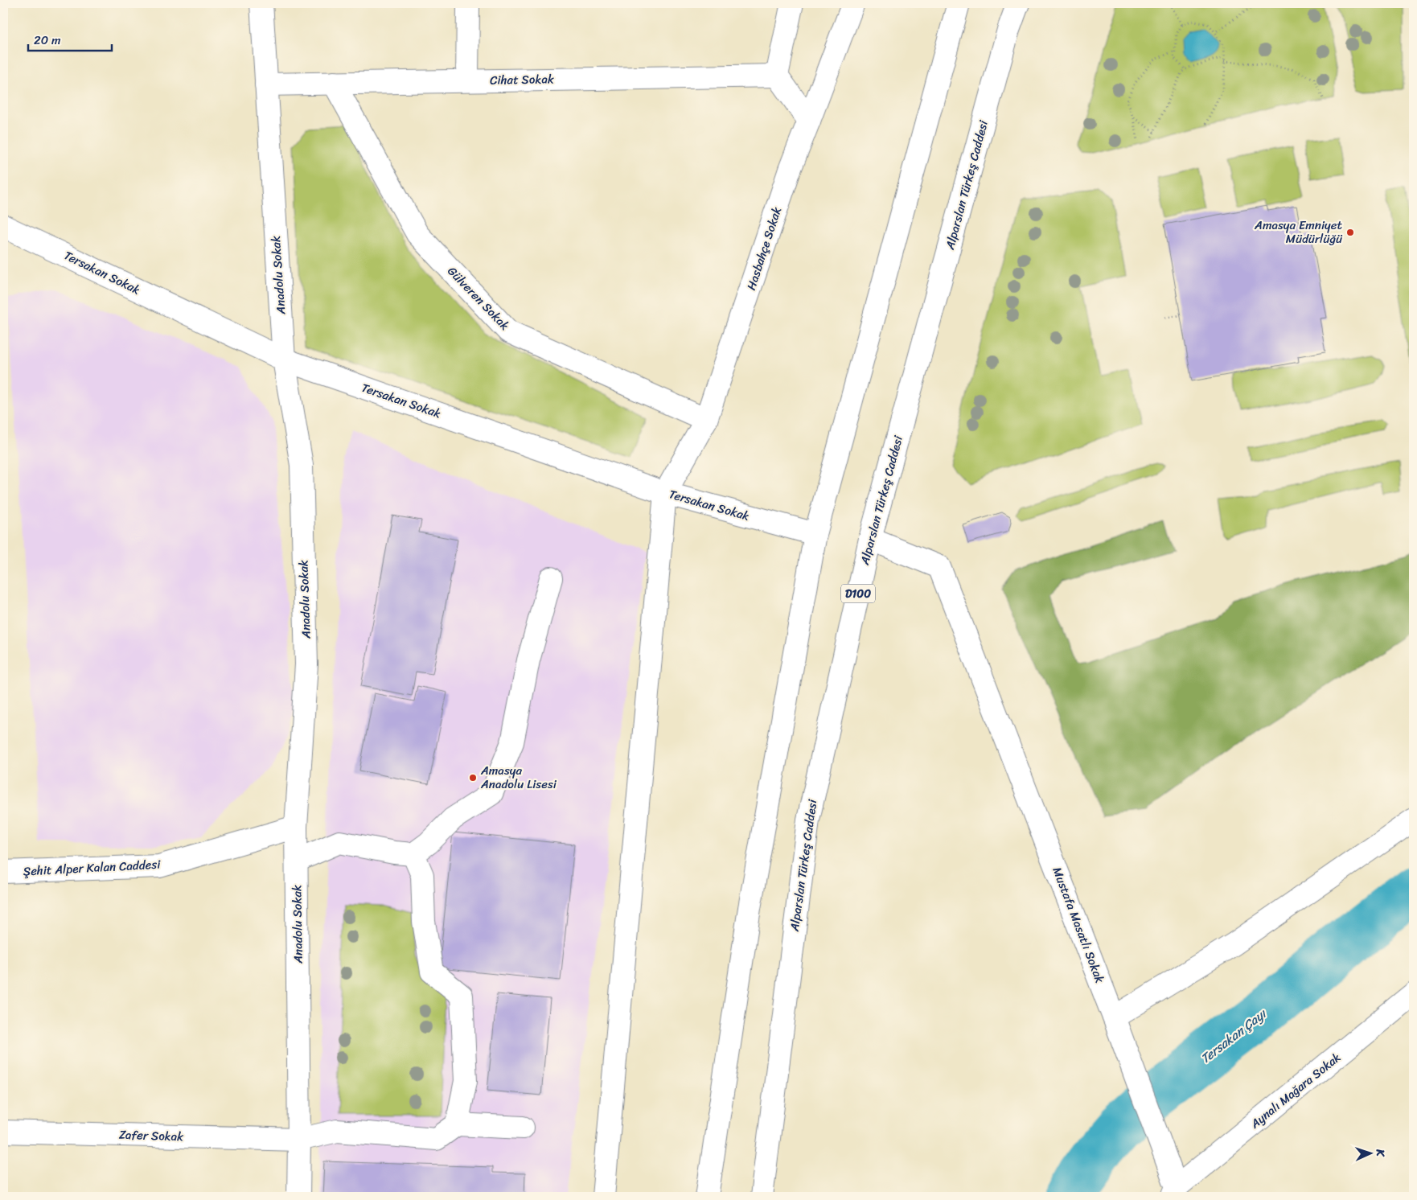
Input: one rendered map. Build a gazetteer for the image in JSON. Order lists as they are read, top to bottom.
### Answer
{
  "streets": {
    "main road": [
      "Cihat Sokak",
      "Alparslan Türkeş Caddesi",
      "Hasbahçe Sokak",
      "Tersakan Sokak",
      "Anadolu Sokak",
      "Gülveren Sokak",
      "D100",
      "Şehit Alper Kalan Caddesi",
      "Mustafa Masatlı Sokak",
      "Aynalı Mağara Sokak",
      "Zafer Sokak"
    ]
  },
  "crossings": [
    ["Cihat Sokak", "Anadolu Sokak"],
    ["Cihat Sokak", "Gülveren Sokak"],
    ["Alparslan Türkeş Caddesi", "Mustafa Masatlı Sokak"],
    ["Hasbahçe Sokak", "Tersakan Sokak"],
    ["Hasbahçe Sokak", "Gülveren Sokak"],
    ["Tersakan Sokak", "Anadolu Sokak"],
    ["Anadolu Sokak", "Şehit Alper Kalan Caddesi"],
    ["Anadolu Sokak", "Zafer Sokak"],
    ["Mustafa Masatlı Sokak", "Aynalı Mağara Sokak"]
  ],
  "water": ["Tersakan Çayı"],
  "places": ["Amasya Emniyet Müdürlüğü", "Amasya Anadolu Lisesi"],
  "scale_bar": "20 m",
  "north": "right"
}
